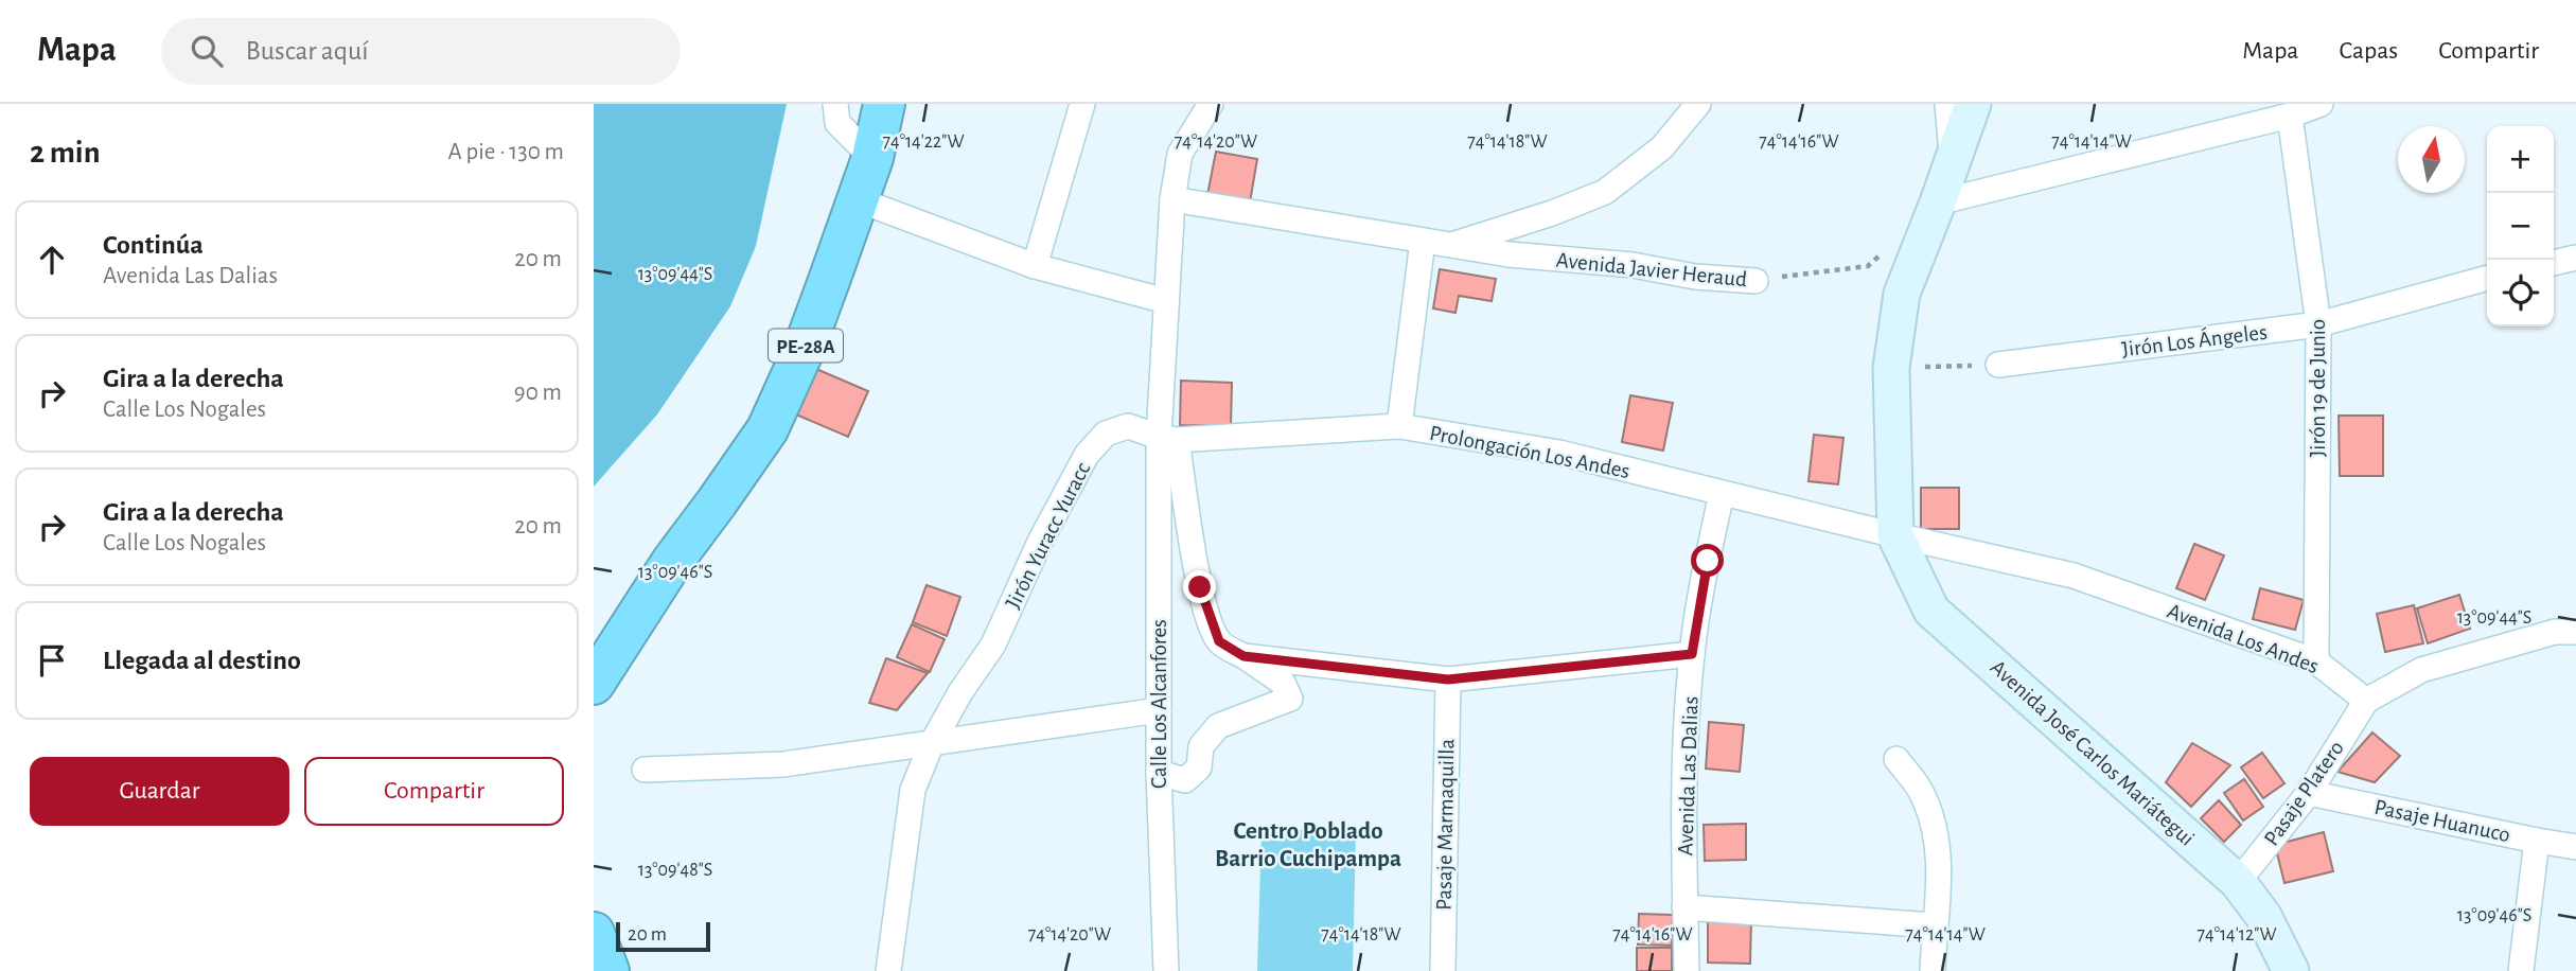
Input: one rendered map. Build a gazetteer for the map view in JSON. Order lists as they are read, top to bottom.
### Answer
{
  "streets": {
    "highway": ["PE-28A"],
    "street": [
      "Avenida Javier Heraud",
      "Jirón Los Ángeles",
      "Jirón 19 de Junio",
      "Prolongación Los Andes",
      "Jirón Yuracc Yuracc",
      "Avenida Los Andes",
      "Calle Los Alcanfores",
      "Avenida José Carlos Mariátegui",
      "Avenida Las Dalias",
      "Pasaje Platero",
      "Pasaje Huanuco",
      "Pasaje Marmaquilla"
    ]
  },
  "crossings": [
    ["Jirón Los Ángeles", "Jirón 19 de Junio"],
    ["Jirón 19 de Junio", "Avenida Los Andes"],
    ["Prolongación Los Andes", "Jirón Yuracc Yuracc"],
    ["Prolongación Los Andes", "Avenida Los Andes"],
    ["Prolongación Los Andes", "Calle Los Alcanfores"],
    ["Prolongación Los Andes", "Avenida José Carlos Mariátegui"],
    ["Prolongación Los Andes", "Avenida Las Dalias"],
    ["Jirón Yuracc Yuracc", "Calle Los Alcanfores"],
    ["Avenida Los Andes", "Avenida José Carlos Mariátegui"],
    ["Avenida Los Andes", "Pasaje Platero"],
    ["Avenida José Carlos Mariátegui", "Pasaje Platero"],
    ["Pasaje Platero", "Pasaje Huanuco"]
  ],
  "districts": ["Centro Poblado Barrio Cuchipampa"],
  "scale_bar": "20 m",
  "north": "top",
  "page": {
    "header": "Mapa",
    "search": "Buscar aquí",
    "nav": ["Mapa", "Capas", "Compartir"],
    "heading": ["2 min", "A pie · 130 m"],
    "map_buttons": ["+", "−"],
    "list": [
      ["Continúa", "Avenida Las Dalias", "20 m"],
      ["Gira a la derecha", "Calle Los Nogales", "90 m"],
      ["Gira a la derecha", "Calle Los Nogales", "20 m"],
      "Llegada al destino"
    ],
    "buttons": ["Guardar", "Compartir"],
    "scale": "20 m"
  },
  "coordinates": [
    "74°14'22\"W",
    "74°14'20\"W",
    "74°14'18\"W",
    "74°14'16\"W",
    "74°14'14\"W",
    "13°09'44\"S",
    "13°09'46\"S",
    "13°09'48\"S",
    "74°14'12\"W"
  ]
}
